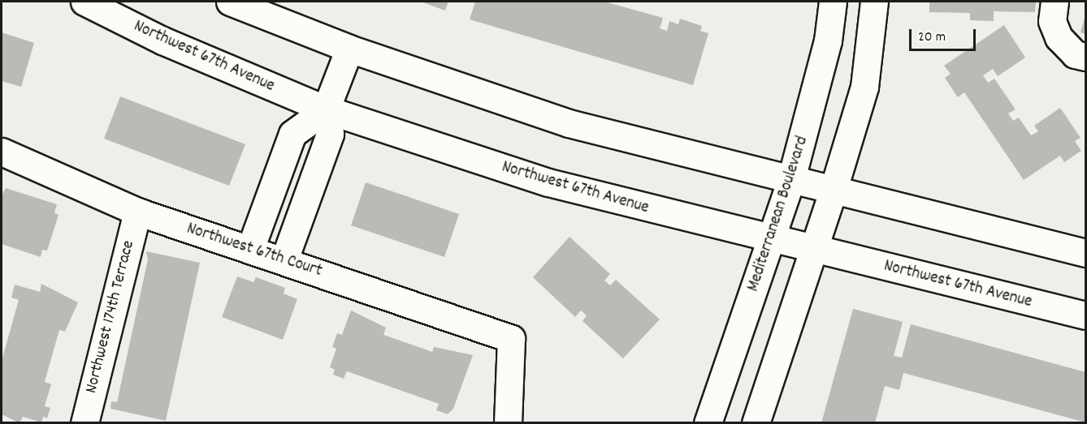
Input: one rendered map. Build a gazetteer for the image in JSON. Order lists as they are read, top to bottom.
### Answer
{
  "streets": {
    "street": [
      "Northwest 67th Avenue",
      "Mediterranean Boulevard",
      "Northwest 67th Court",
      "Northwest 174th Terrace"
    ]
  },
  "crossings": [
    ["Northwest 67th Avenue", "Mediterranean Boulevard"],
    ["Northwest 67th Court", "Northwest 174th Terrace"]
  ],
  "scale_bar": "20 m"
}
